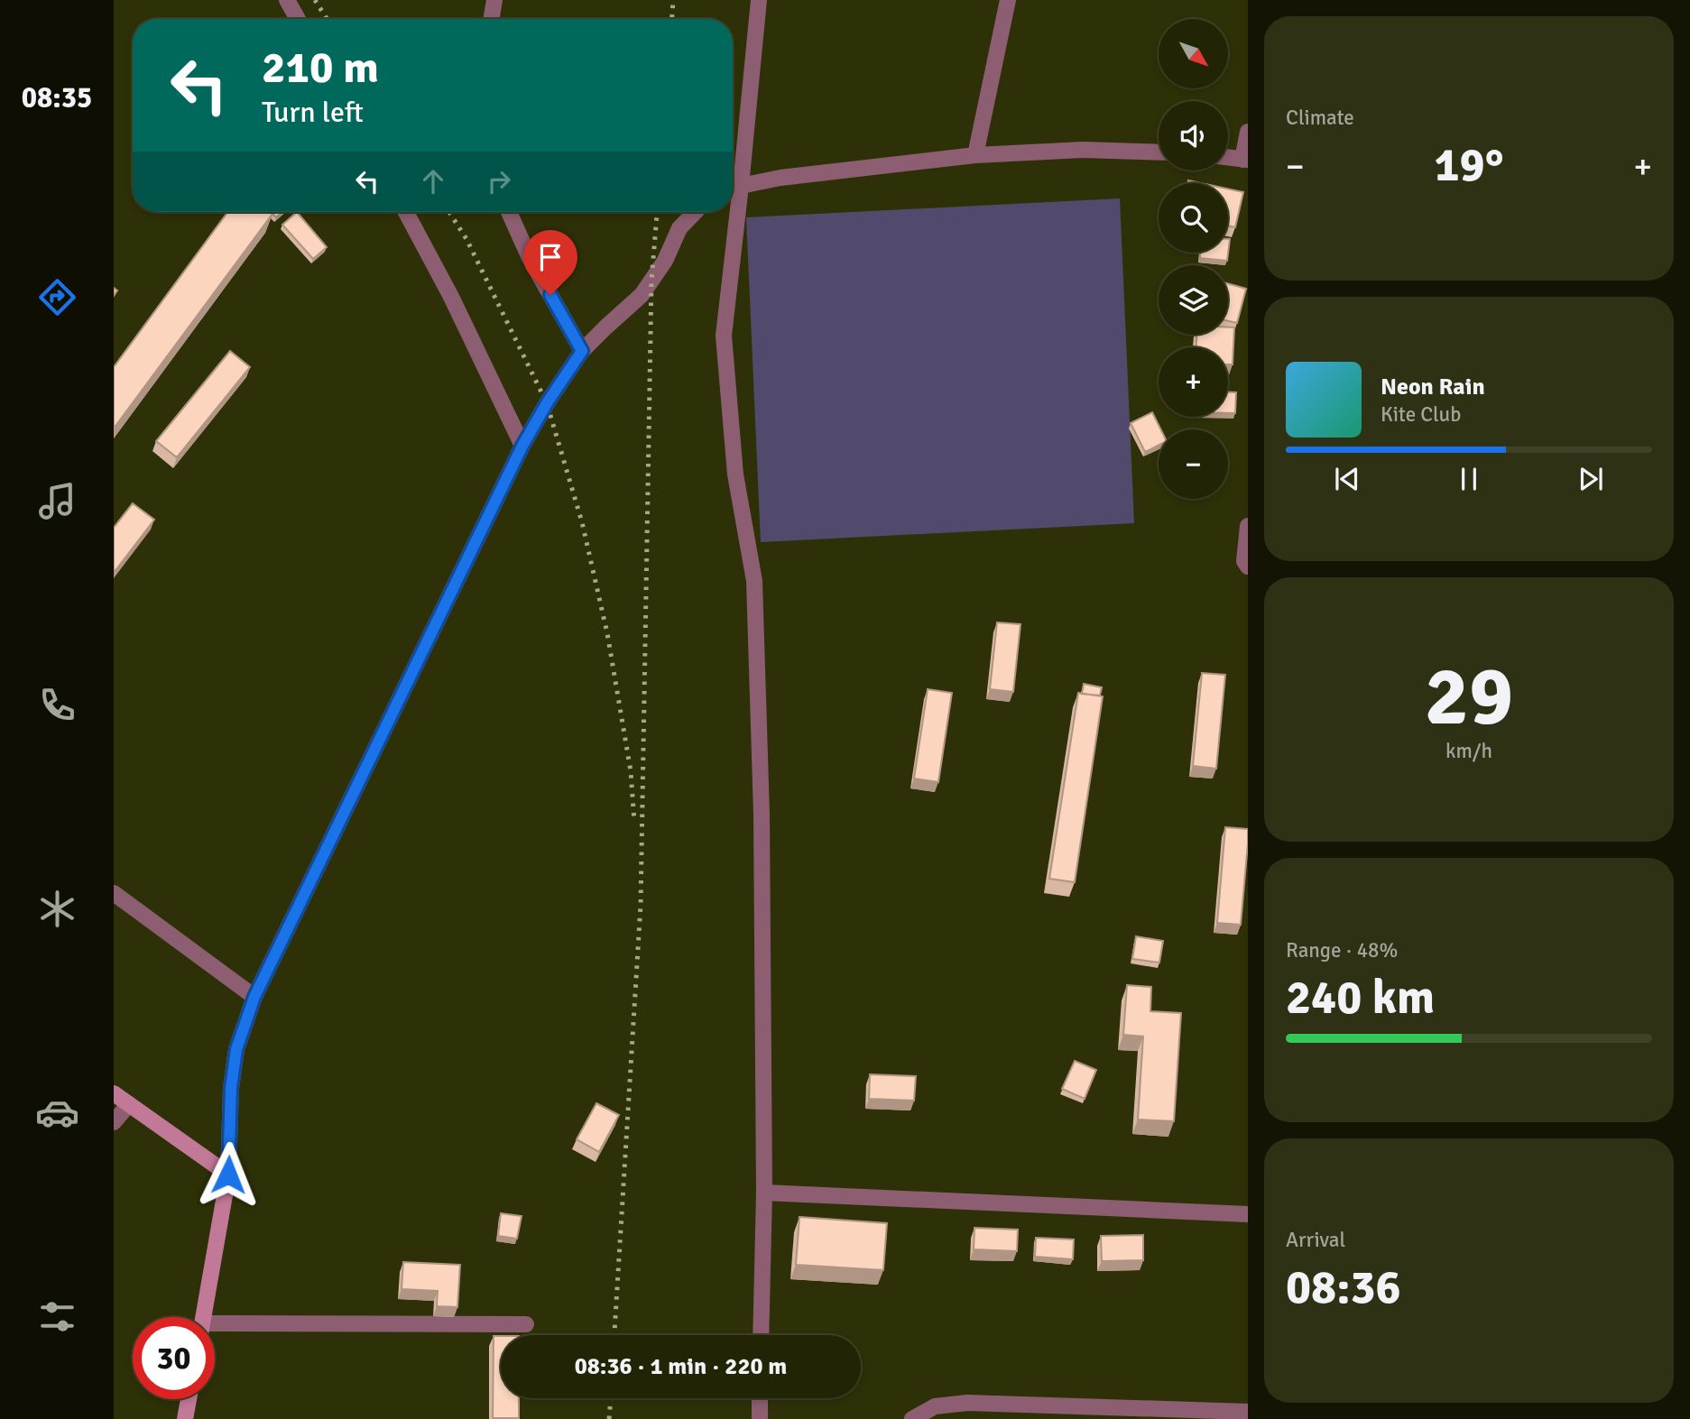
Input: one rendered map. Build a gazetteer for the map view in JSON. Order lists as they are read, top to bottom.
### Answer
{
  "north": "bottom right",
  "page": {
    "tabs": "08:35",
    "tile": [
      "Climate",
      ["29", "km/h"],
      ["Range · 48%", "240 km"],
      ["Arrival", "08:36"]
    ],
    "map_buttons": ["+", "−"],
    "turn": ["210 m", "Turn left"],
    "heat": ["−", "19°", "+"],
    "song": ["Neon Rain", "Kite Club"],
    "limit": "30",
    "trip": "08:36 · 1 min · 220 m"
  }
}
